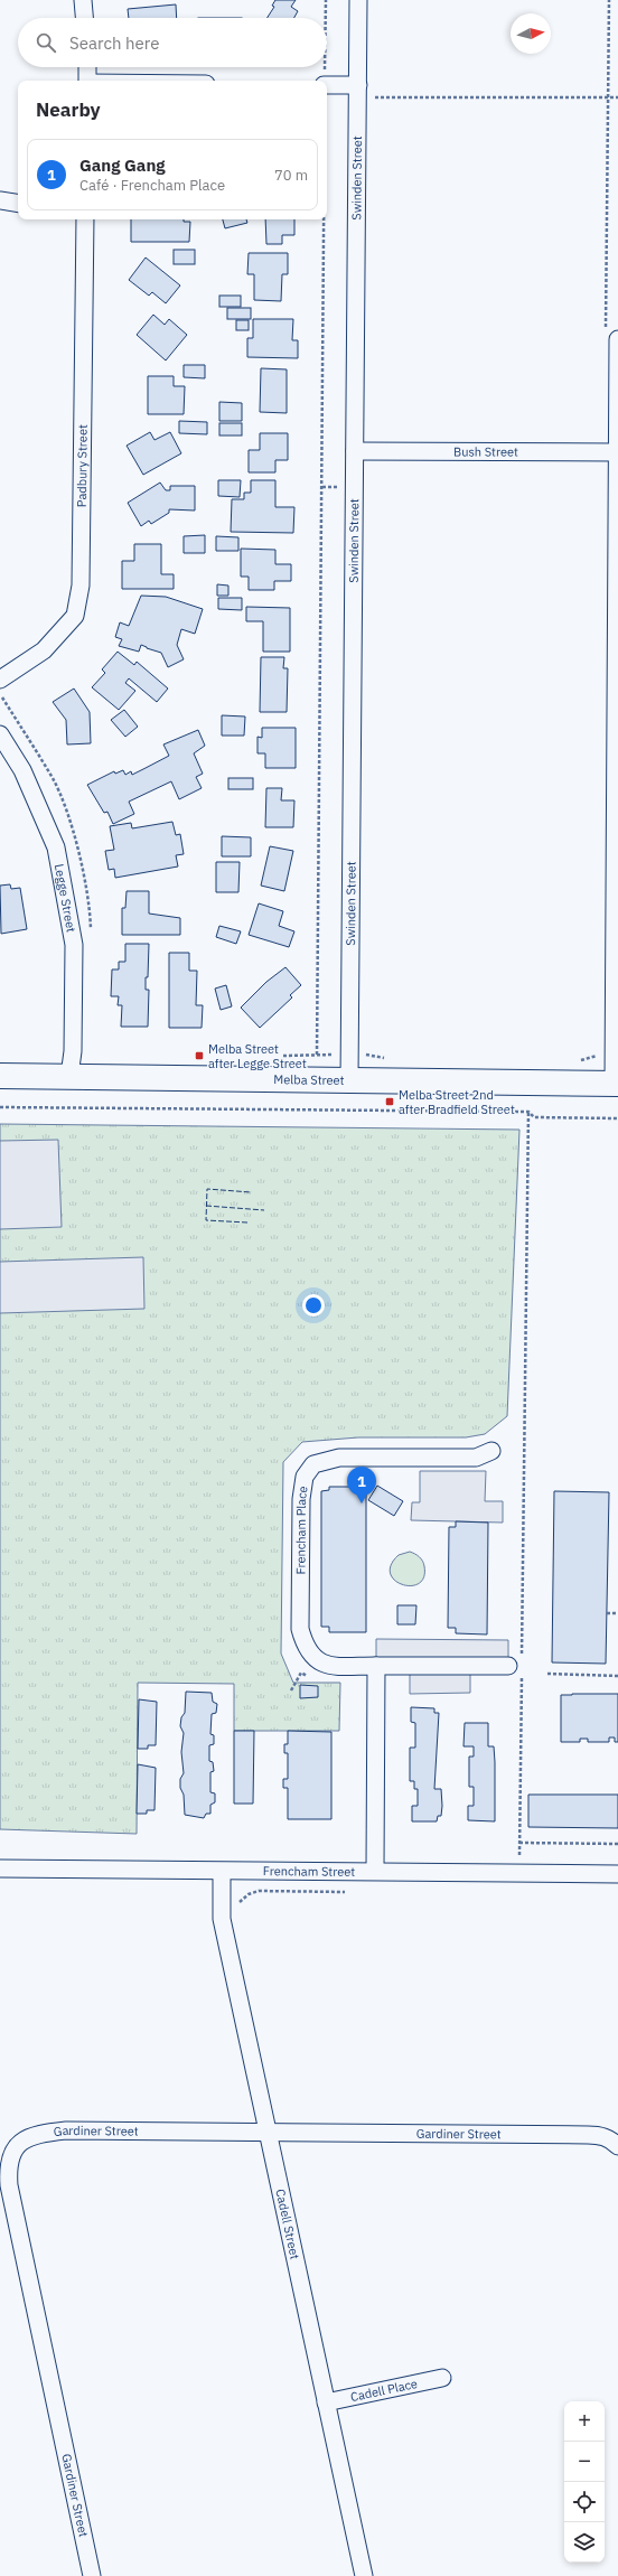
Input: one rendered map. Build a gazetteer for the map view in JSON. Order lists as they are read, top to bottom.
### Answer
{
  "streets": {
    "street": [
      "Swinden Street",
      "Bush Street",
      "Padbury Street",
      "Legge Street",
      "Melba Street",
      "Frencham Place",
      "Frencham Street",
      "Gardiner Street",
      "Cadell Street",
      "Cadell Place"
    ]
  },
  "crossings": [
    ["Swinden Street", "Bush Street"],
    ["Swinden Street", "Melba Street"],
    ["Legge Street", "Melba Street"],
    ["Frencham Street", "Cadell Street"],
    ["Gardiner Street", "Cadell Street"],
    ["Cadell Street", "Cadell Place"]
  ],
  "places": {
    "transit": ["Melba Street after Legge Street", "Melba Street 2nd after Bradfield Street"]
  },
  "north": "right",
  "page": {
    "search": "Search here",
    "heading": "Nearby",
    "list": [
      {
        "mark": "1",
        "name": "Gang Gang",
        "note": "Café · Frencham Place",
        "value": "70 m"
      }
    ],
    "pins": "1",
    "map_buttons": ["+", "−"]
  }
}
